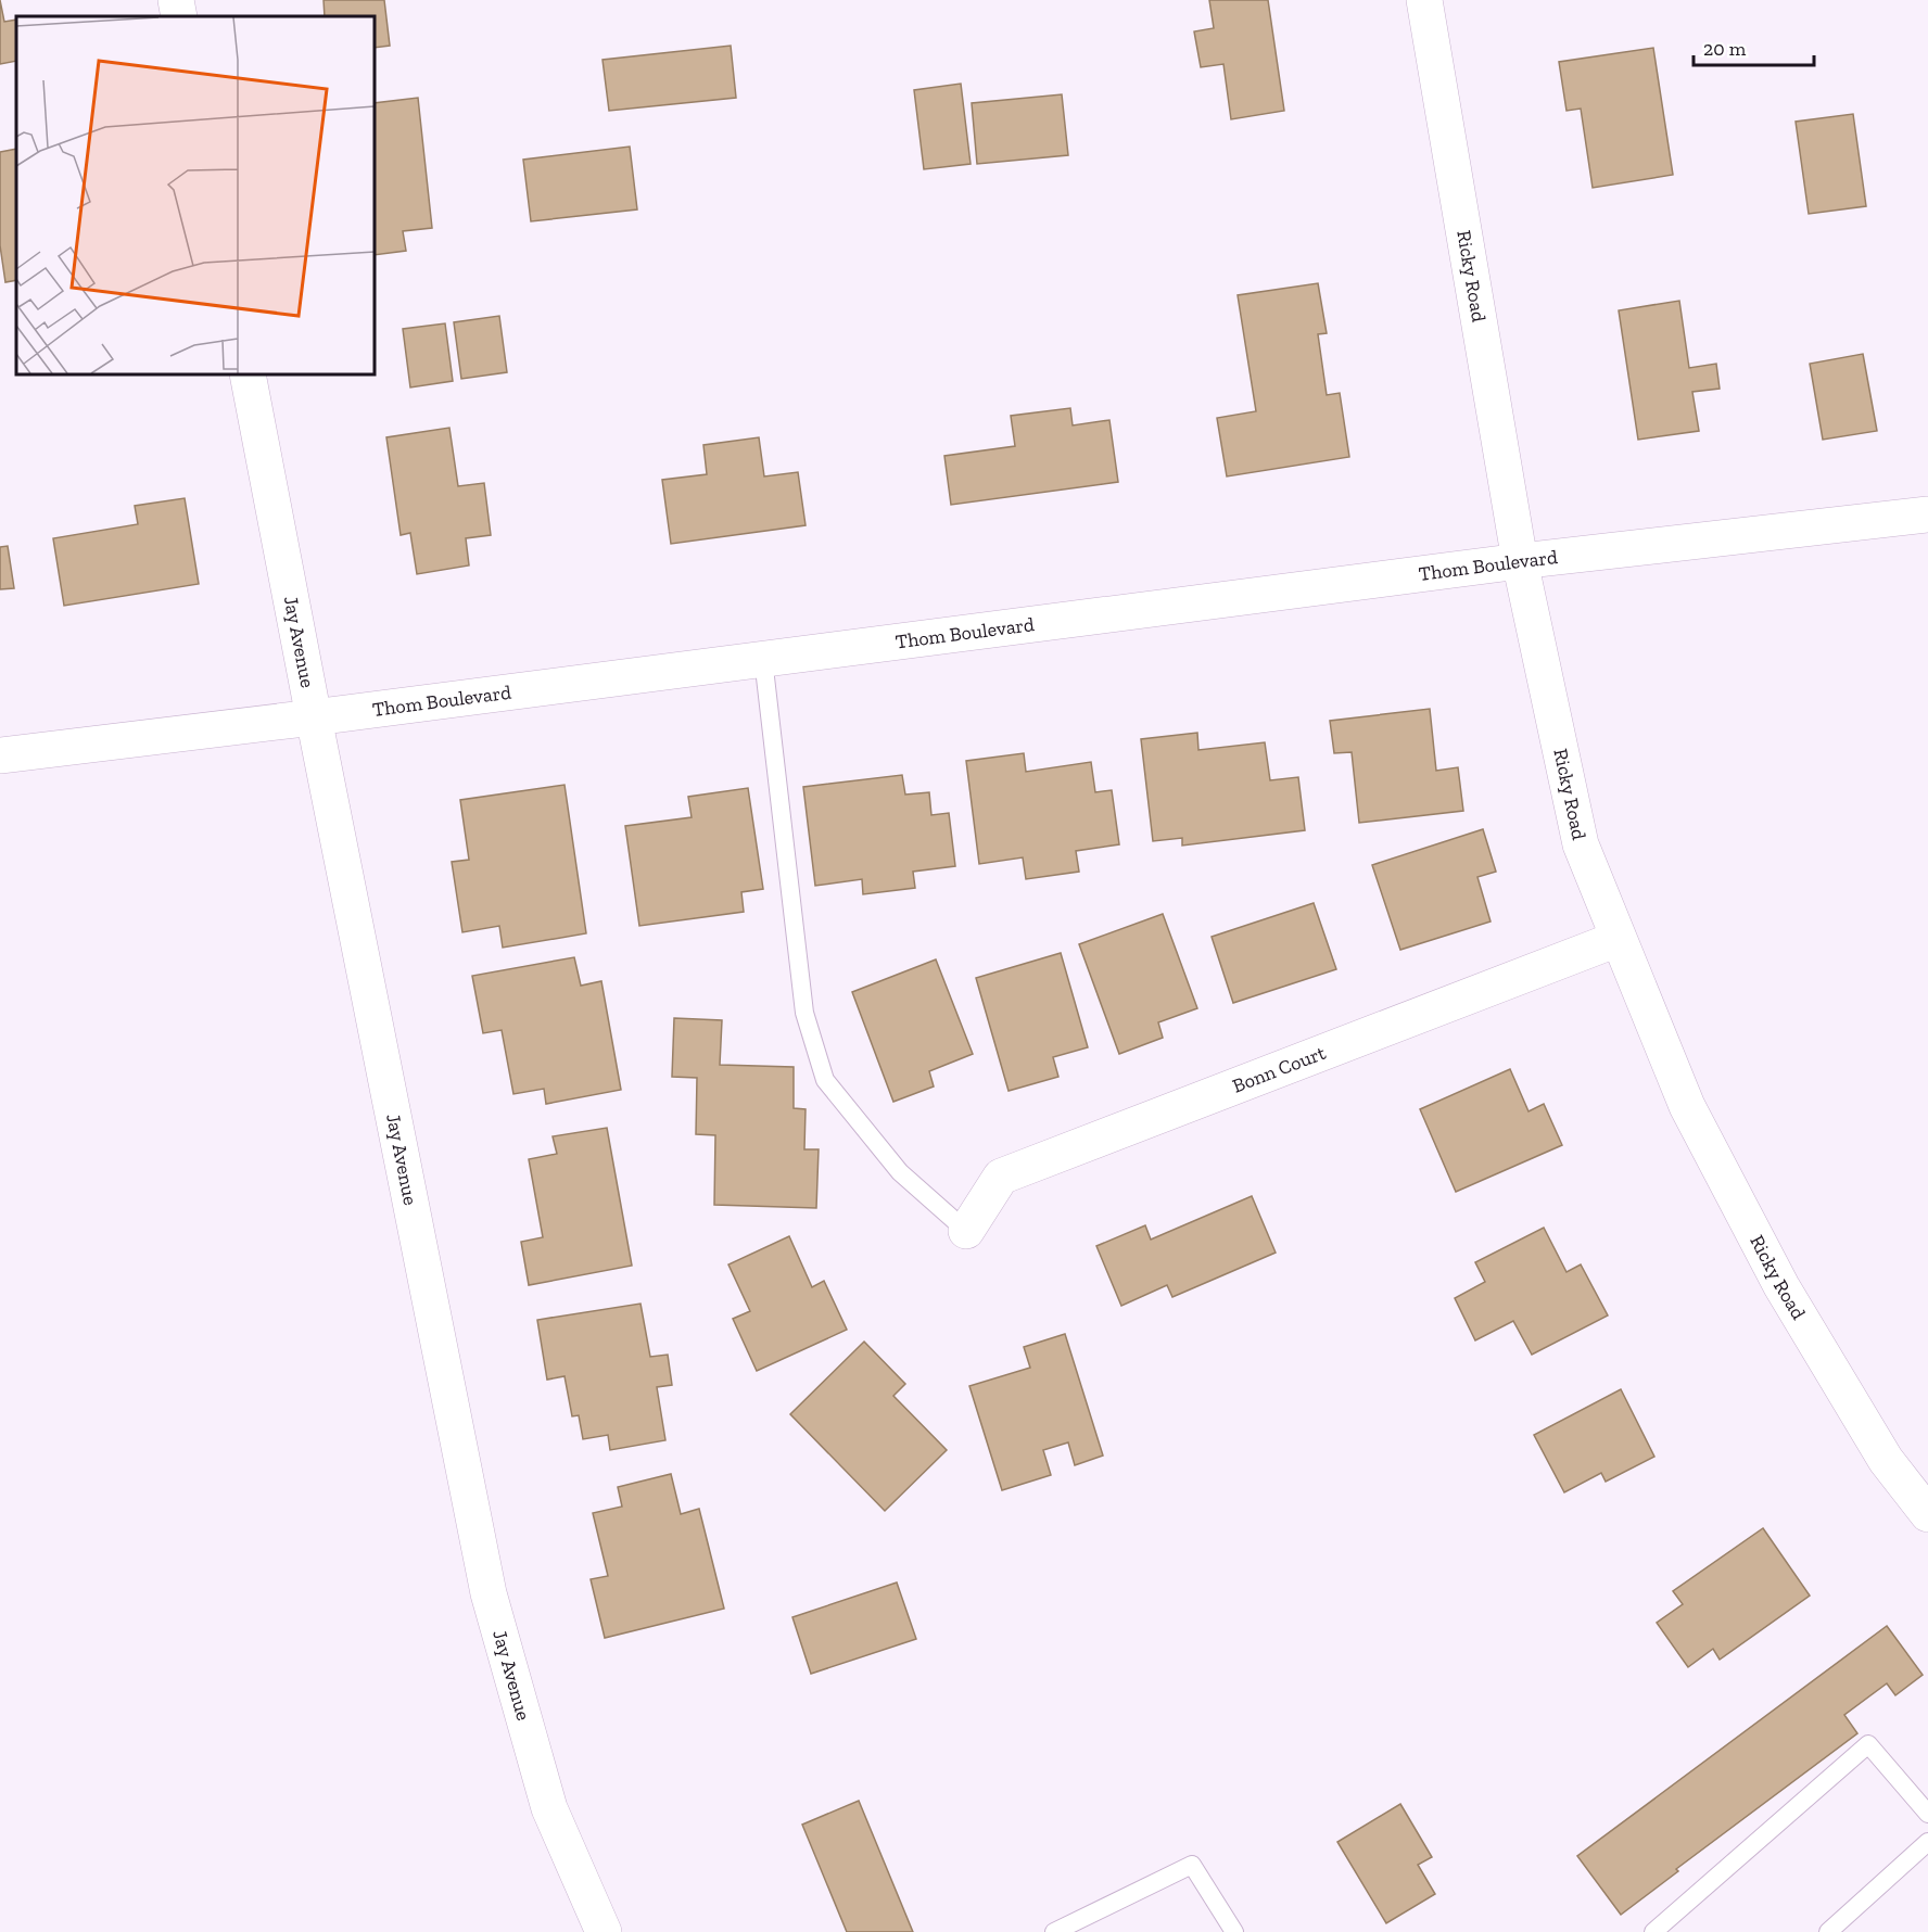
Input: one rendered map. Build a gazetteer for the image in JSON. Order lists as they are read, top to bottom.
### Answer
{
  "streets": {
    "street": [
      "Ricky Road",
      "Thom Boulevard",
      "Jay Avenue",
      "Bonn Court"
    ]
  },
  "crossings": [
    ["Ricky Road", "Thom Boulevard"],
    ["Ricky Road", "Bonn Court"],
    ["Thom Boulevard", "Jay Avenue"]
  ],
  "scale_bar": "20 m"
}
